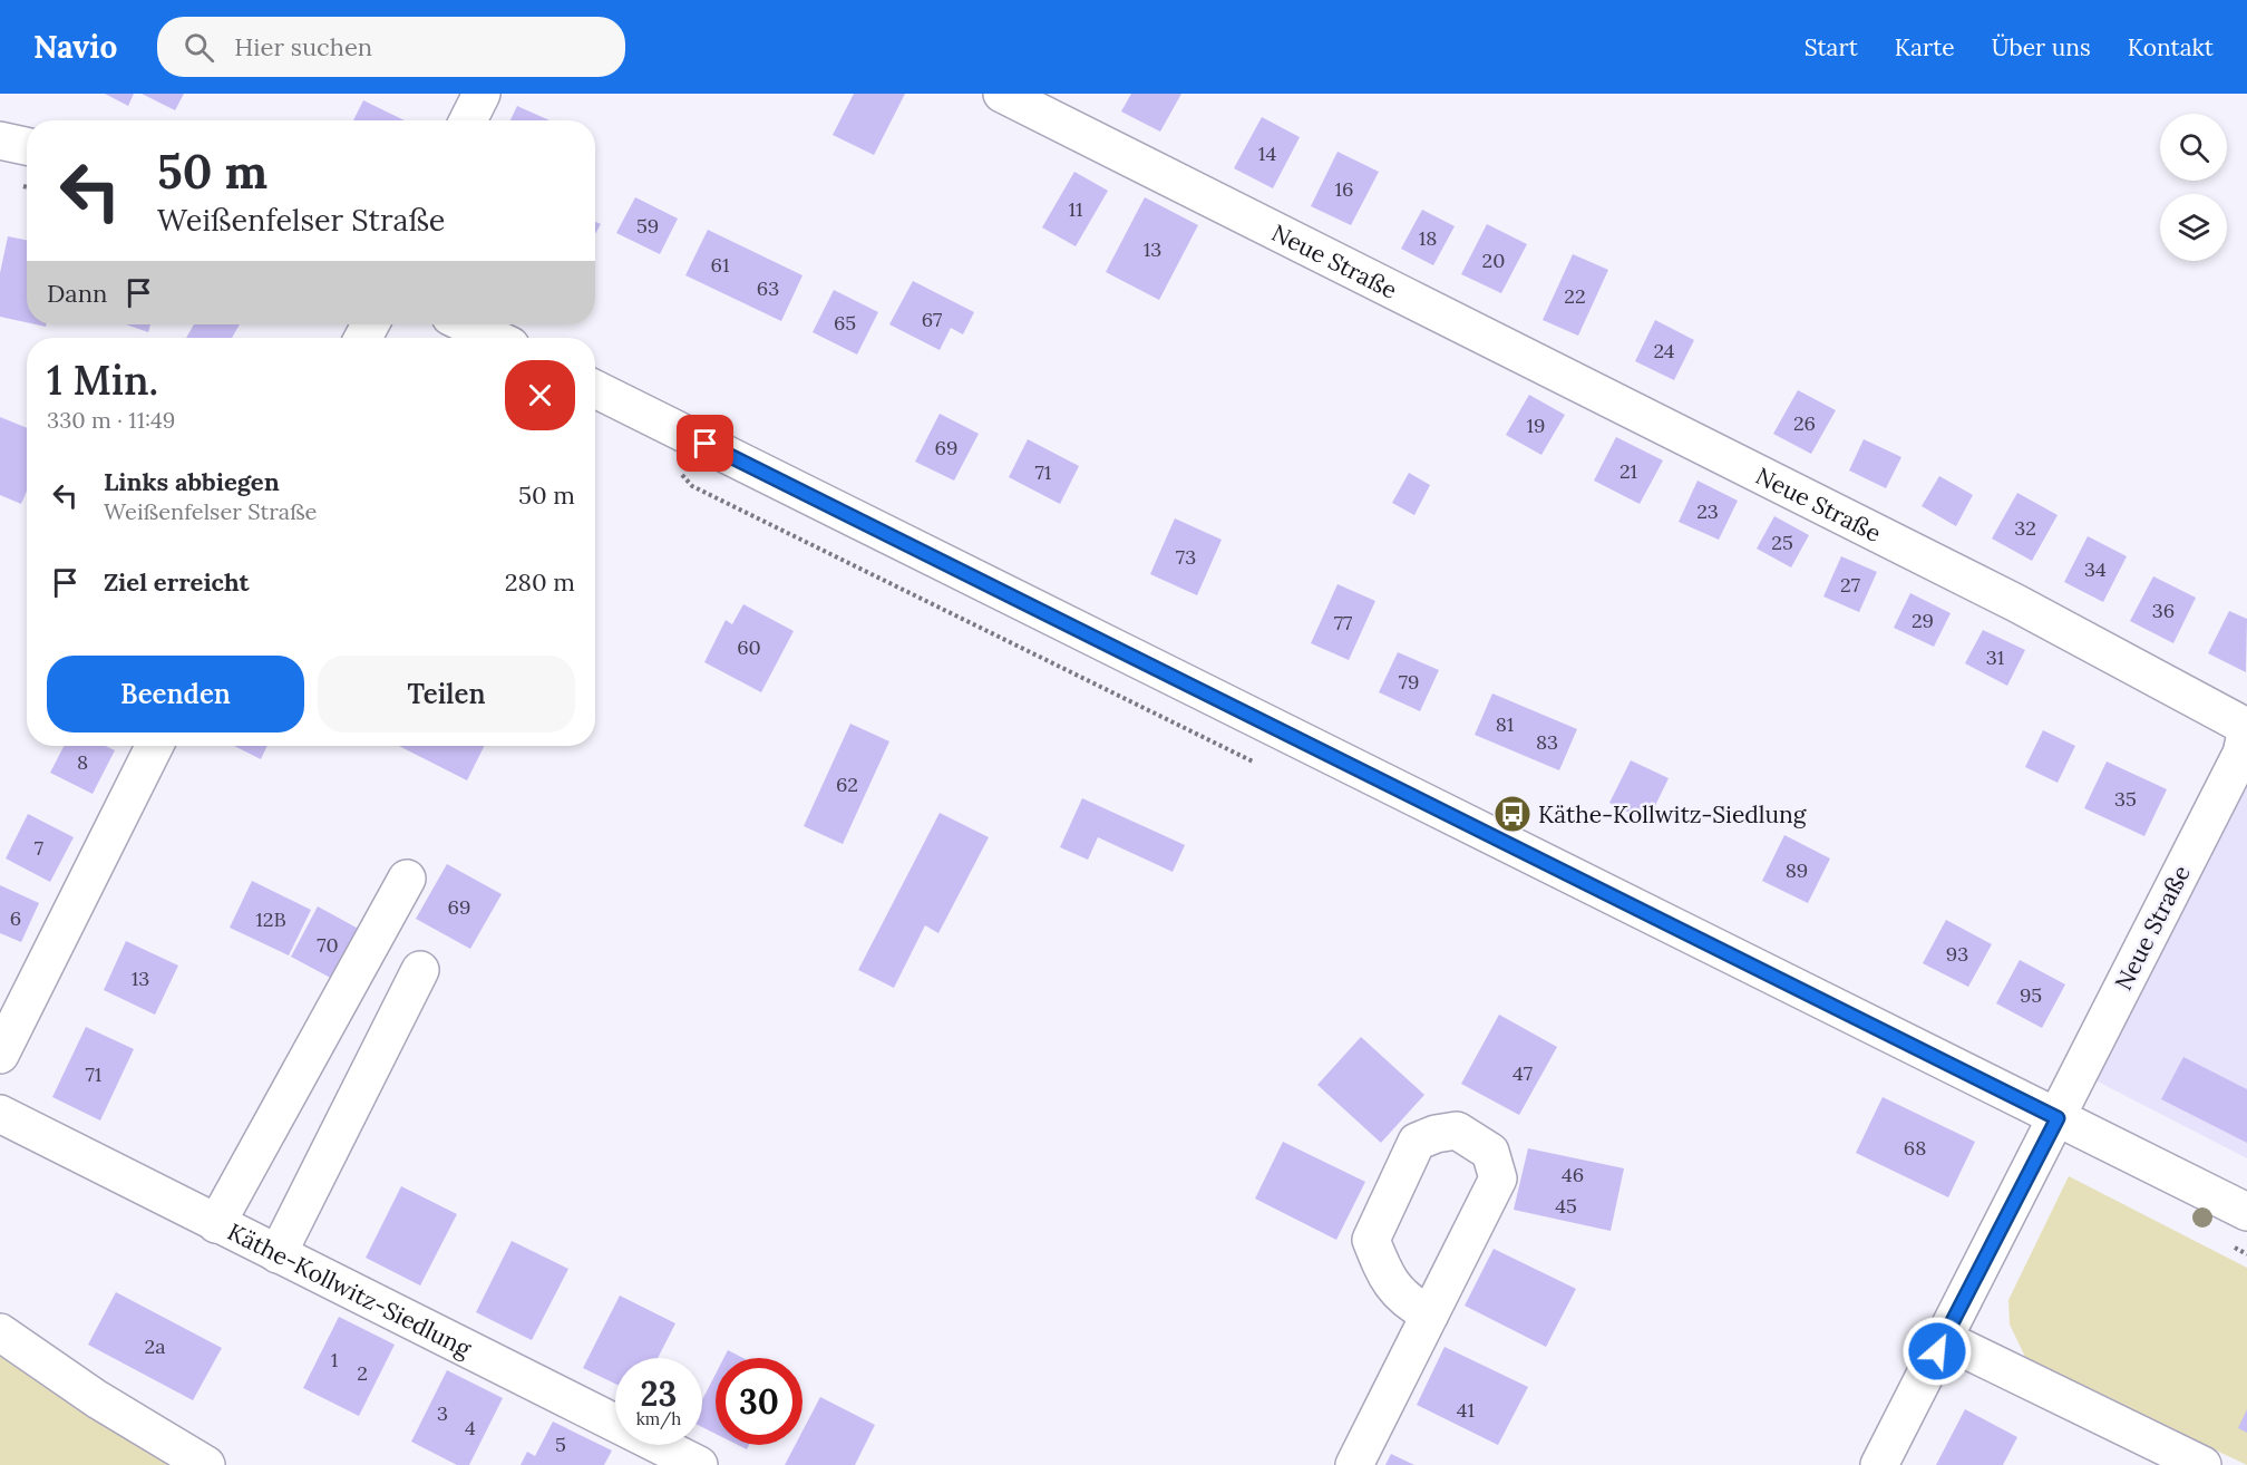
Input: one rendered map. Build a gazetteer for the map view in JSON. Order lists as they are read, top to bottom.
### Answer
{
  "streets": {
    "street": ["Neue Straße", "Käthe-Kollwitz-Siedlung"]
  },
  "places": {
    "bus stop": ["Käthe-Kollwitz-Siedlung"]
  },
  "house_numbers": [
    "14",
    "16",
    "11",
    "59",
    "18",
    "13",
    "20",
    "61",
    "63",
    "22",
    "67",
    "65",
    "24",
    "26",
    "19",
    "69",
    "21",
    "71",
    "23",
    "32",
    "25",
    "73",
    "34",
    "27",
    "36",
    "29",
    "77",
    "60",
    "31",
    "79",
    "81",
    "83",
    "8",
    "62",
    "35",
    "7",
    "89",
    "69",
    "6",
    "12B",
    "70",
    "93",
    "13",
    "95",
    "47",
    "71",
    "68",
    "46",
    "45",
    "2a",
    "1",
    "2",
    "41",
    "3",
    "4",
    "5"
  ],
  "page": {
    "header": "Navio",
    "search": "Hier suchen",
    "nav": [
      "Start",
      "Karte",
      "Über uns",
      "Kontakt"
    ],
    "turn": ["50 m", "Weißenfelser Straße"],
    "then": "Dann",
    "heading": ["1 Min.", "330 m · 11:49"],
    "list": [
      {
        "name": "Links abbiegen",
        "note": "Weißenfelser Straße",
        "value": "50 m"
      },
      {
        "name": "Ziel erreicht",
        "value": "280 m"
      }
    ],
    "buttons": ["Beenden", "Teilen"],
    "speed": "23 km/h",
    "limit": "30"
  }
}
